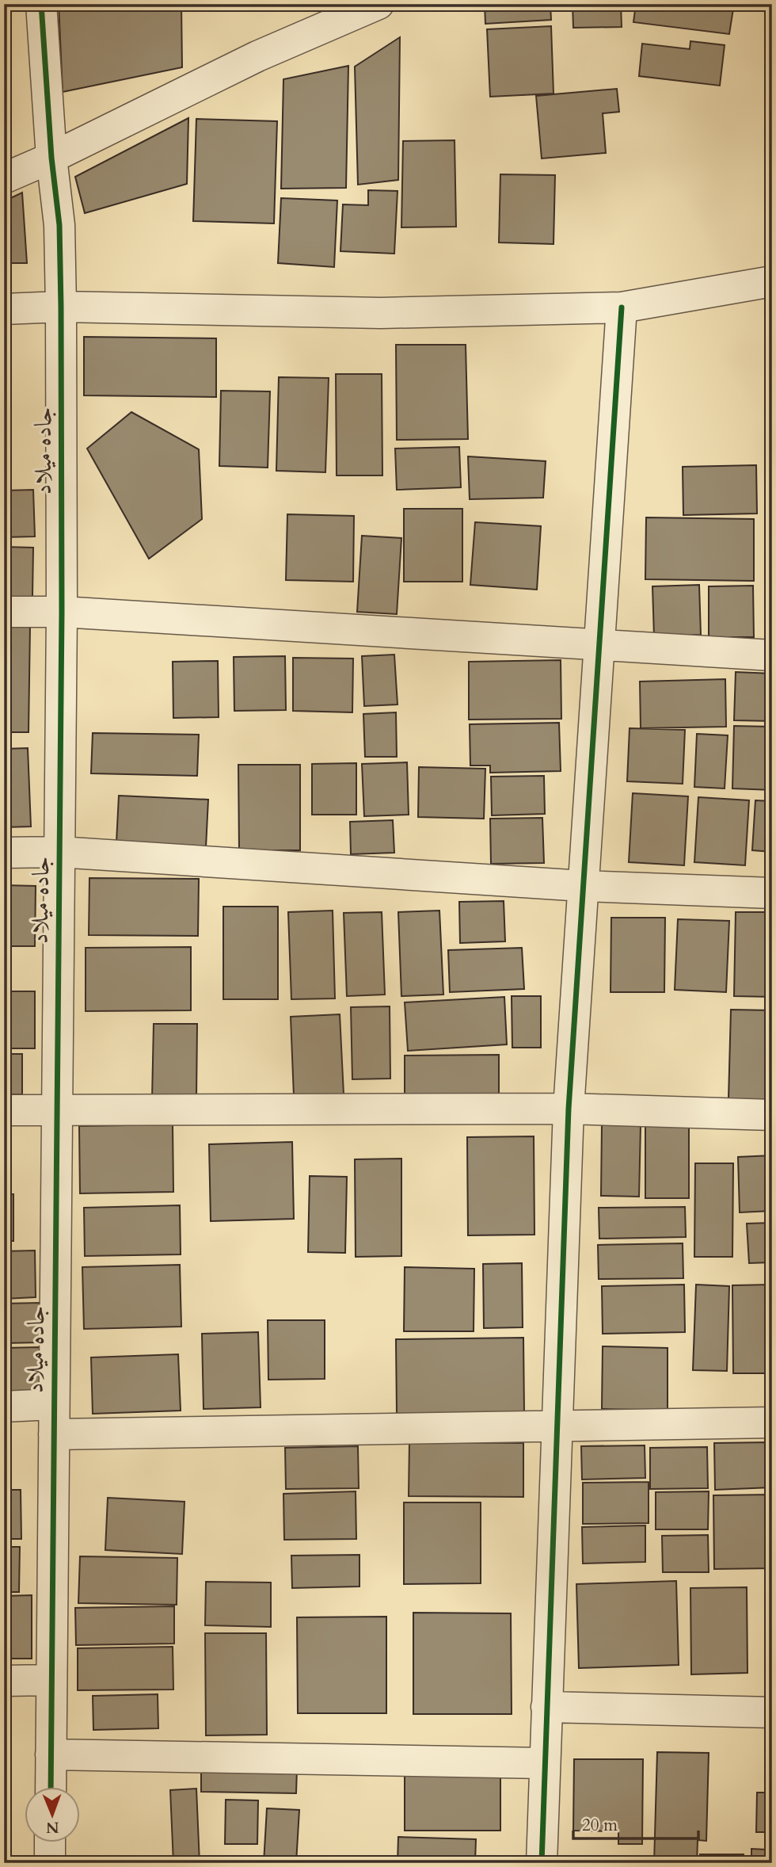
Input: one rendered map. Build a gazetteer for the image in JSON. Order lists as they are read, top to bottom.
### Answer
{
  "streets": {
    "street": ["جاده میلاد"]
  },
  "scale_bar": "20 m",
  "north": "bottom"
}
